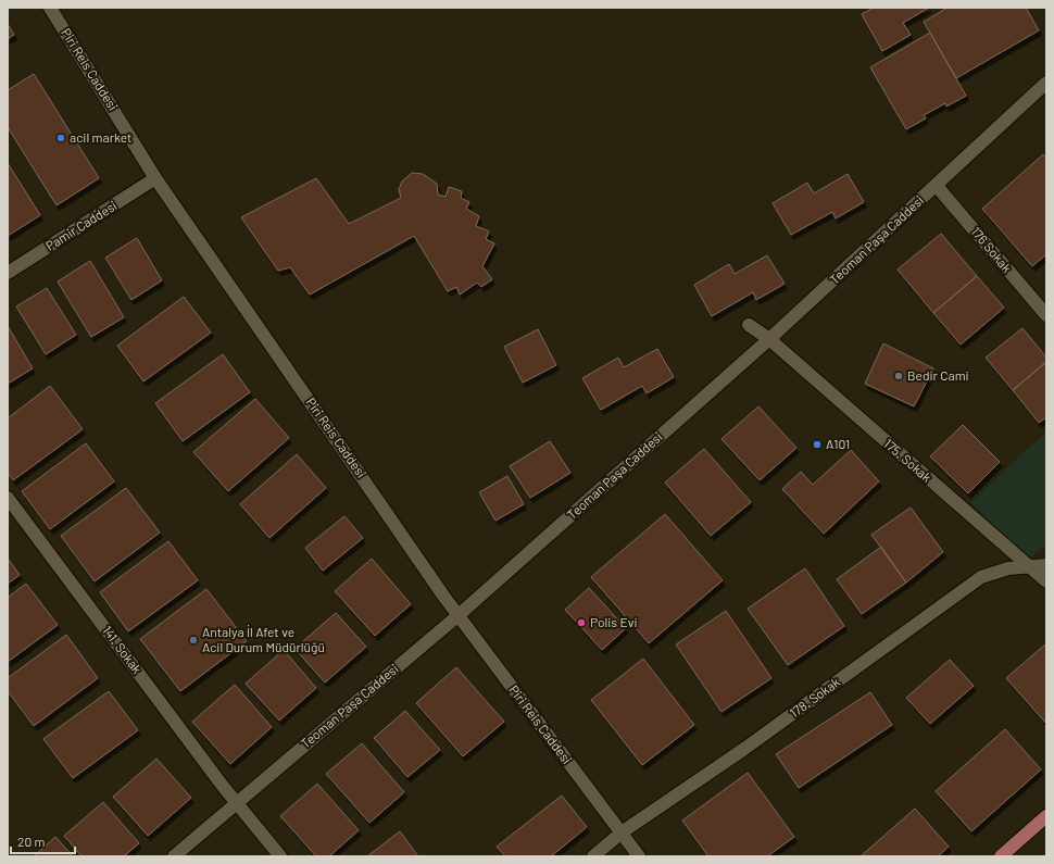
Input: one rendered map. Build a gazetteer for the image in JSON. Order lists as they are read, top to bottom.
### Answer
{
  "streets": {
    "street": [
      "Piri Reis Caddesi",
      "Pamir Caddesi",
      "Teoman Paşa Caddesi",
      "176 Sokak",
      "175. Sokak",
      "141. Sokak",
      "178. Sokak"
    ]
  },
  "crossings": [
    ["Piri Reis Caddesi", "Pamir Caddesi"],
    ["Piri Reis Caddesi", "Teoman Paşa Caddesi"],
    ["Piri Reis Caddesi", "178. Sokak"],
    ["Teoman Paşa Caddesi", "176 Sokak"],
    ["Teoman Paşa Caddesi", "175. Sokak"],
    ["Teoman Paşa Caddesi", "141. Sokak"],
    ["175. Sokak", "178. Sokak"]
  ],
  "places": [
    "acil market",
    "Bedir Cami",
    "A101",
    "Polis Evi",
    "Antalya İl Afet ve Acil Durum Müdürlüğü"
  ],
  "scale_bar": "20 m"
}
